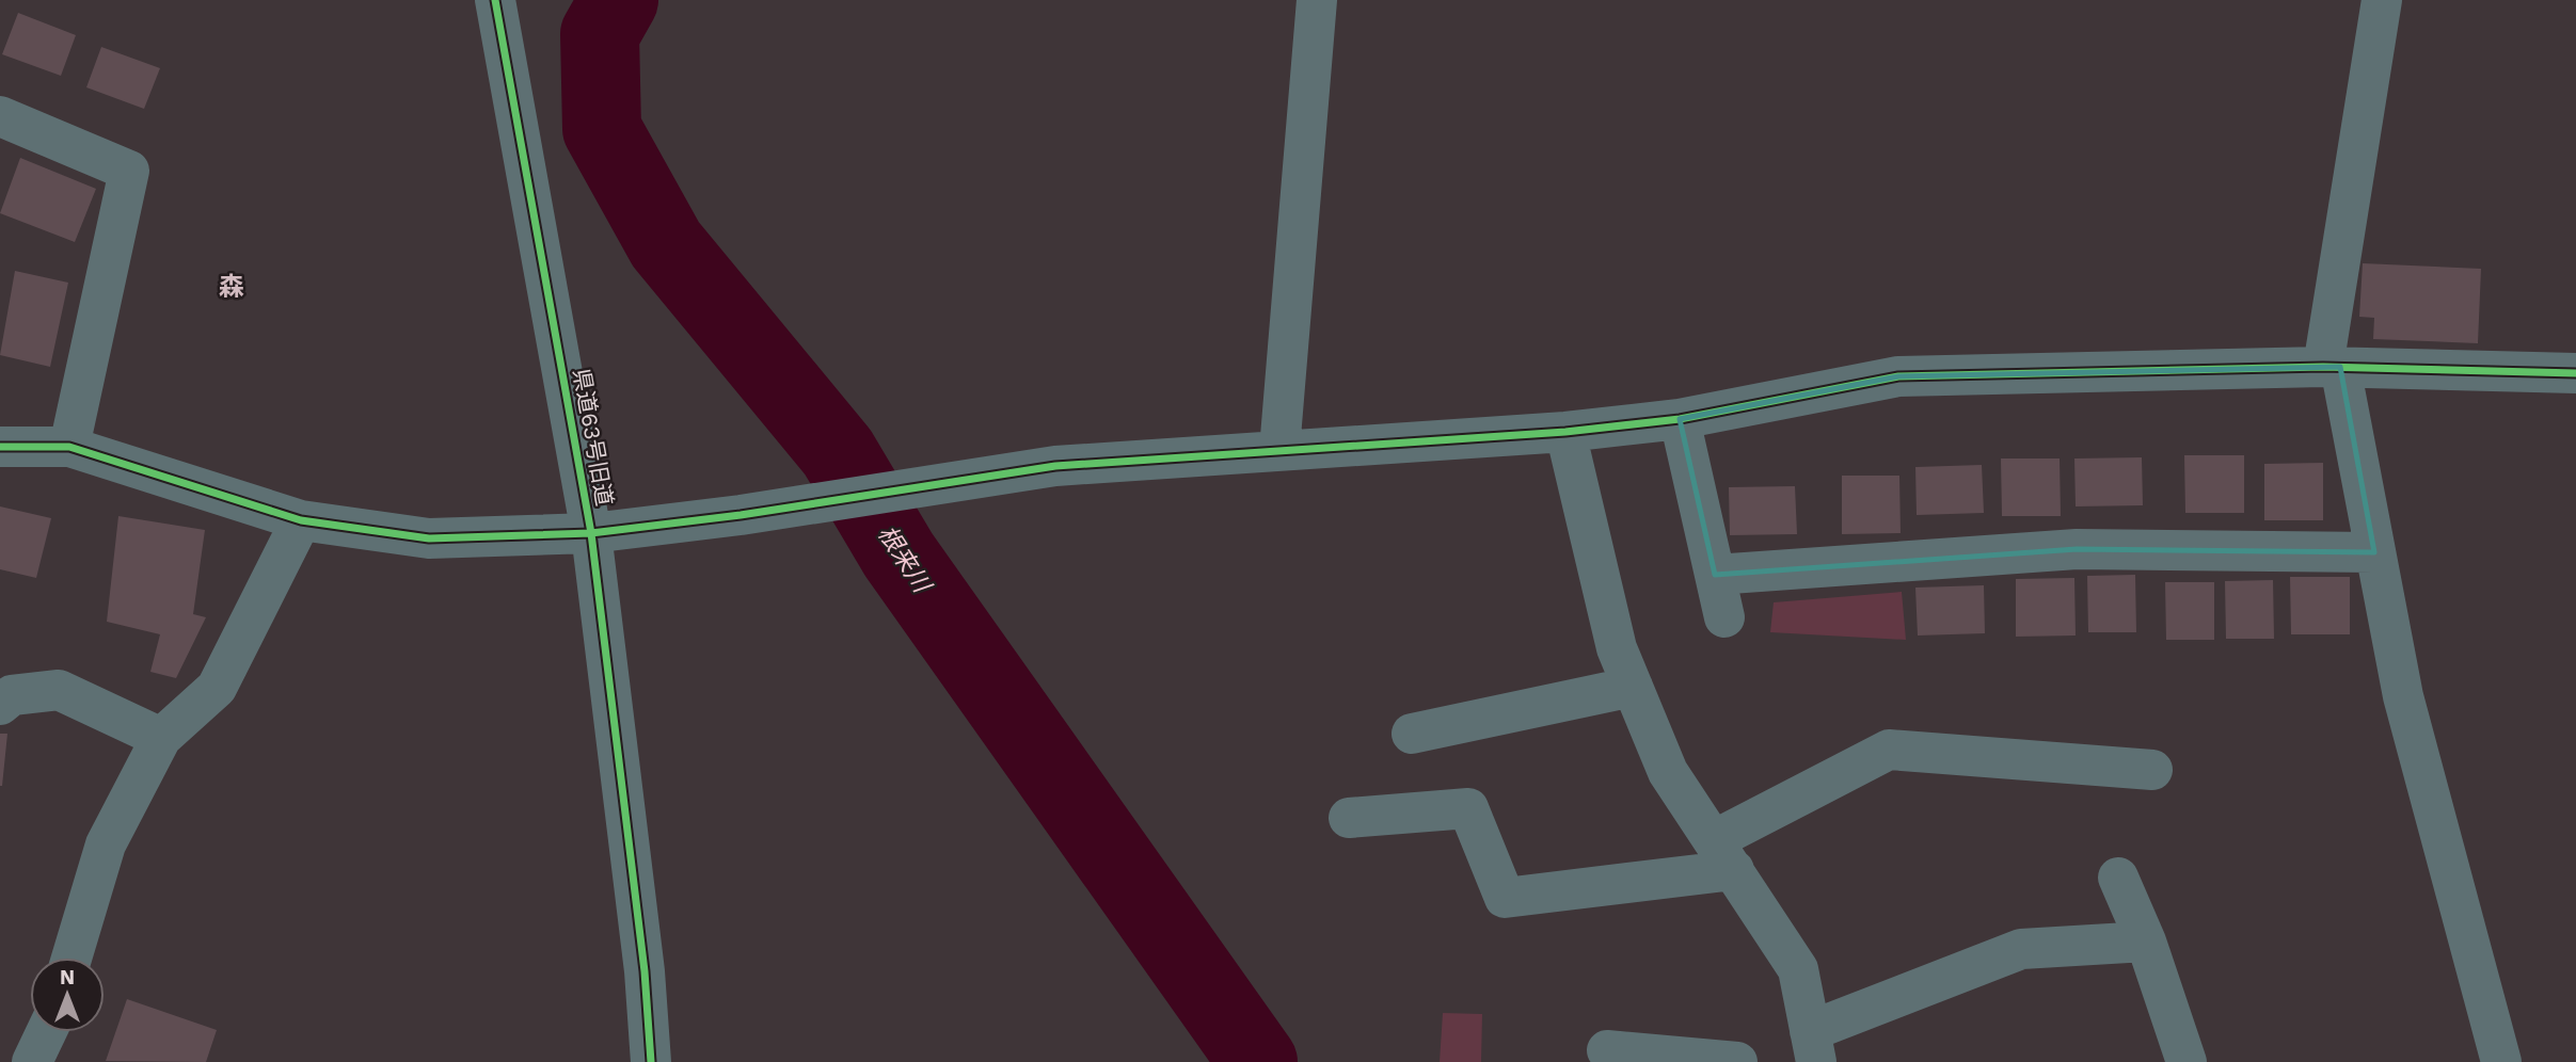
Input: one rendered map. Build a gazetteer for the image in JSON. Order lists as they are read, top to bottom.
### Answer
{
  "streets": {
    "street": ["県道63号旧道"]
  },
  "districts": ["森"],
  "water": ["根来川"],
  "north": "top"
}
